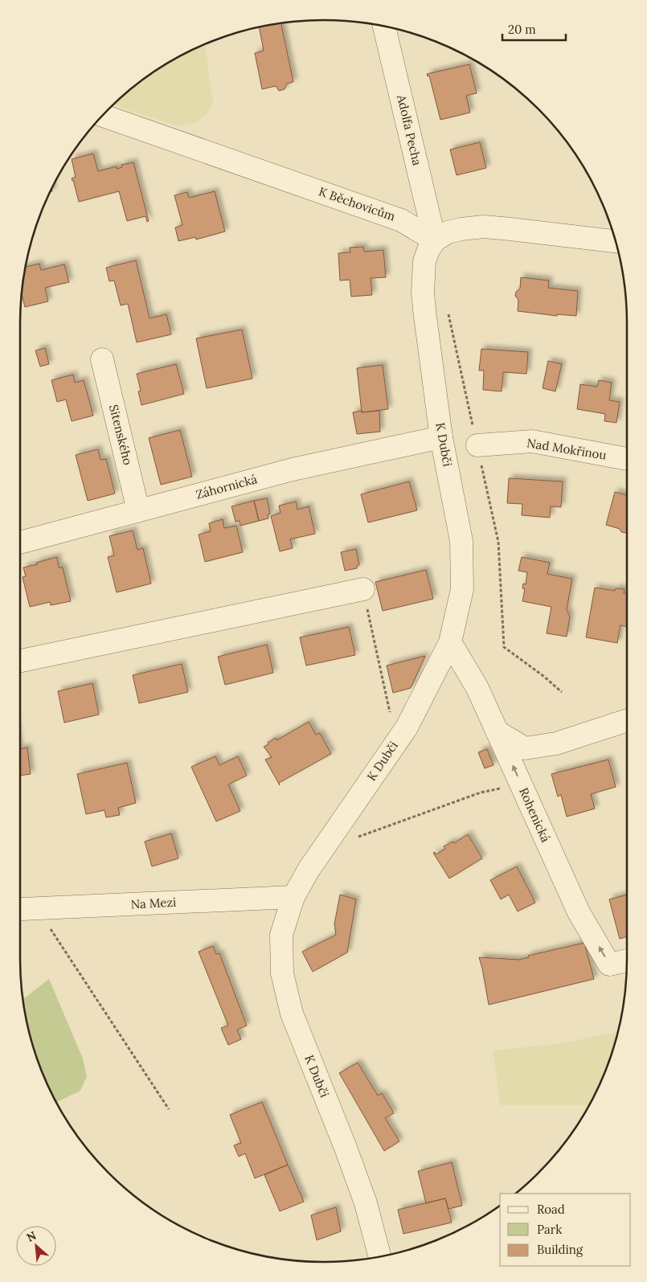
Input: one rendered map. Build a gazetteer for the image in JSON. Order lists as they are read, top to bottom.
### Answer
{
  "streets": {
    "street": [
      "Adolfa Pecha",
      "K Běchovicům",
      "Sitenského",
      "K Dubči",
      "Nad Mokřinou",
      "Záhornická",
      "Rohenická",
      "Na Mezi"
    ]
  },
  "crossings": [
    ["Adolfa Pecha", "K Běchovicům"],
    ["Adolfa Pecha", "K Dubči"],
    ["K Běchovicům", "K Dubči"],
    ["Sitenského", "Záhornická"],
    ["K Dubči", "Záhornická"],
    ["K Dubči", "Rohenická"],
    ["K Dubči", "Na Mezi"]
  ],
  "one_way": ["Rohenická"],
  "legend": ["Road", "Park", "Building"],
  "scale_bar": "20 m",
  "north": "top left"
}
